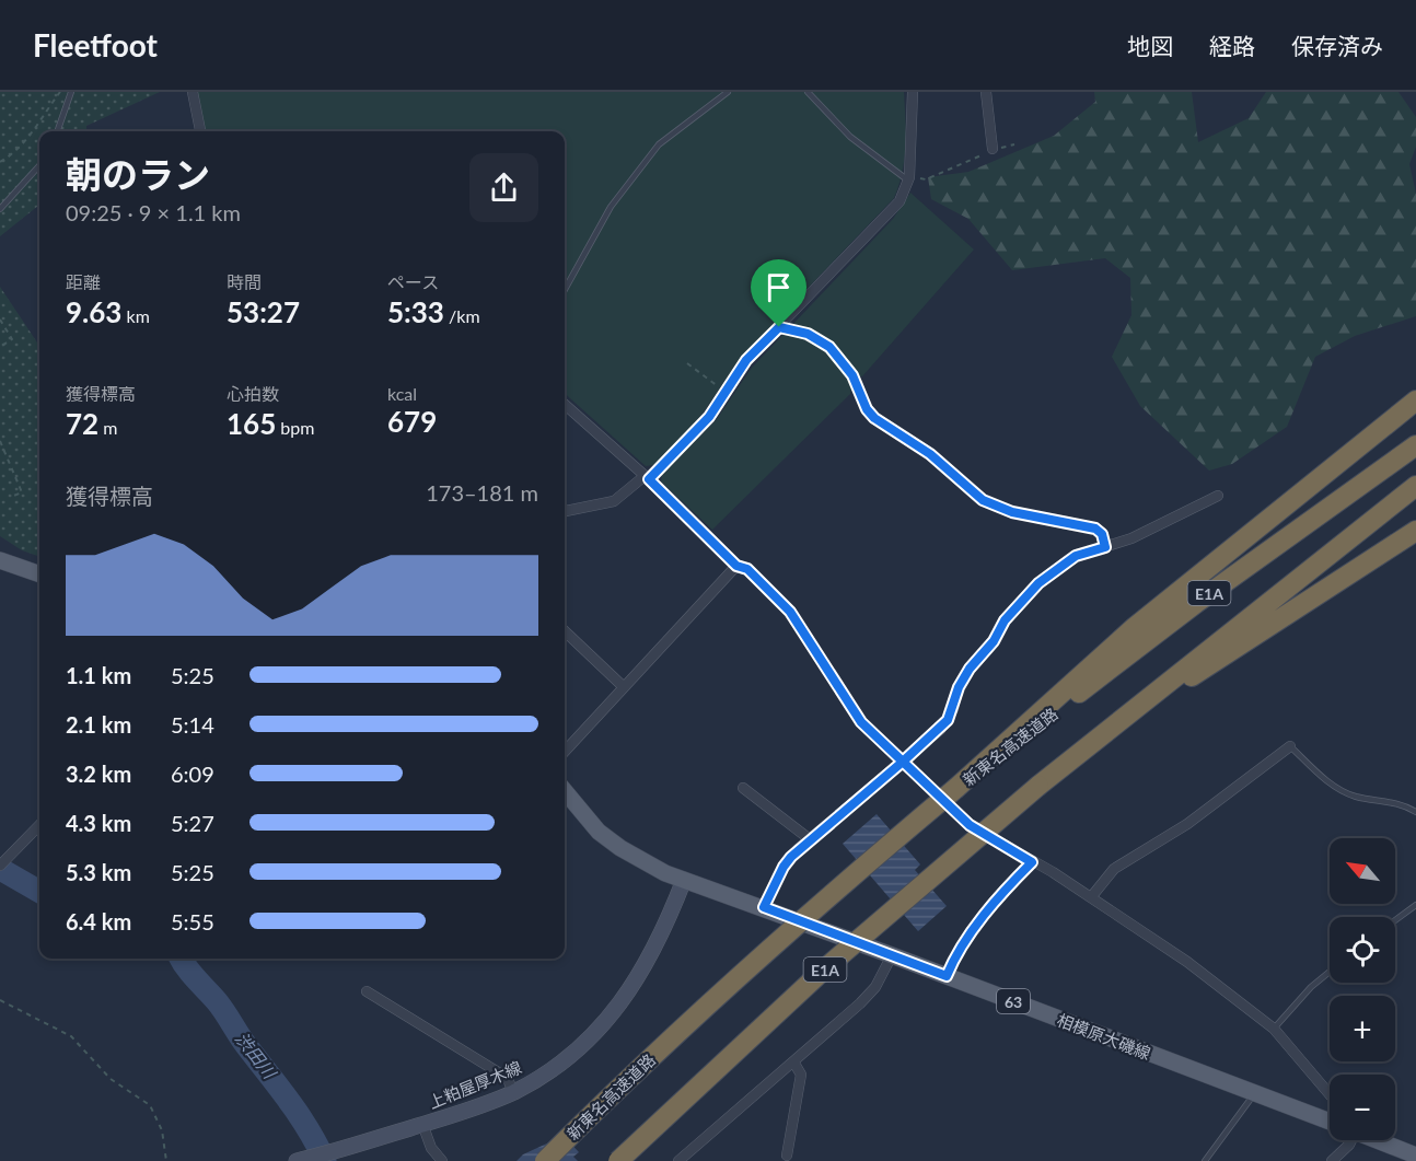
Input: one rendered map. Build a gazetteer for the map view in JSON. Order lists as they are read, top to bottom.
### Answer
{
  "streets": {
    "highway": ["E1A", "新東名高速道路"],
    "main road": ["63", "相模原大磯線", "上粕屋厚木線"]
  },
  "crossings": [
    ["相模原大磯線", "上粕屋厚木線"]
  ],
  "water": ["渋田川"],
  "north": "top left",
  "page": {
    "header": "Fleetfoot",
    "nav": ["地図", "経路", "保存済み"],
    "heading": ["朝のラン", "09:25 · 9 × 1.1 km"],
    "stats": [
      ["距離", "9.63 km"],
      ["時間", "53:27"],
      ["ペース", "5:33 /km"],
      ["獲得標高", "72 m"],
      ["心拍数", "165 bpm"],
      ["kcal", "679"]
    ],
    "chart": ["獲得標高", "173–181 m"],
    "list": [
      {
        "name": "1.1 km",
        "note": "5:25"
      },
      {
        "name": "2.1 km",
        "note": "5:14"
      },
      {
        "name": "3.2 km",
        "note": "6:09"
      },
      {
        "name": "4.3 km",
        "note": "5:27"
      },
      {
        "name": "5.3 km",
        "note": "5:25"
      },
      {
        "name": "6.4 km",
        "note": "5:55"
      }
    ],
    "map_buttons": ["+", "−"]
  }
}
